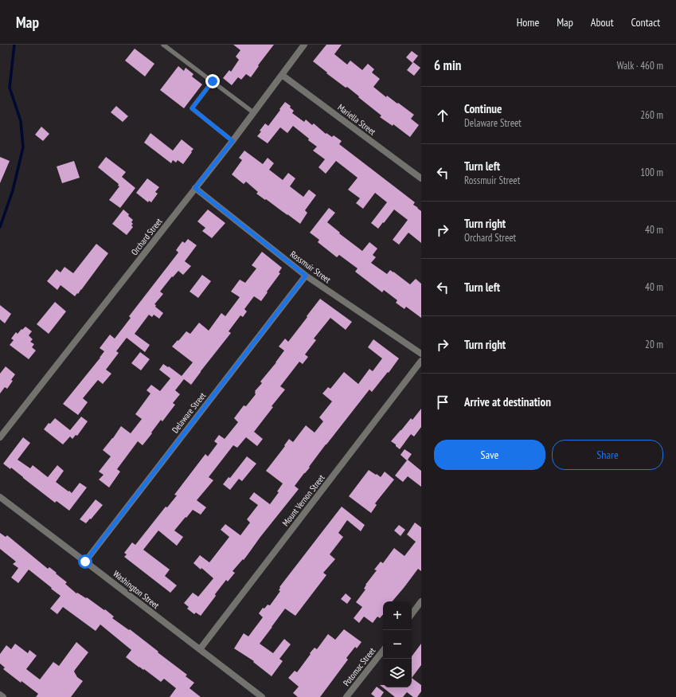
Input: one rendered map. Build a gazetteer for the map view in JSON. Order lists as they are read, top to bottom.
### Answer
{
  "streets": {
    "street": [
      "Mariella Street",
      "Orchard Street",
      "Rossmuir Street",
      "Delaware Street",
      "Mount Vernon Street",
      "Washington Street",
      "Potomac Street"
    ]
  },
  "crossings": [
    ["Mariella Street", "Orchard Street"],
    ["Orchard Street", "Rossmuir Street"],
    ["Rossmuir Street", "Delaware Street"],
    ["Delaware Street", "Washington Street"],
    ["Mount Vernon Street", "Washington Street"]
  ],
  "page": {
    "header": "Map",
    "nav": [
      "Home",
      "Map",
      "About",
      "Contact"
    ],
    "heading": ["6 min", "Walk · 460 m"],
    "list": [
      ["Continue", "Delaware Street", "260 m"],
      ["Turn left", "Rossmuir Street", "100 m"],
      ["Turn right", "Orchard Street", "40 m"],
      ["Turn left", "40 m"],
      ["Turn right", "20 m"],
      "Arrive at destination"
    ],
    "buttons": ["Save", "Share"],
    "map_buttons": ["+", "−"]
  }
}
